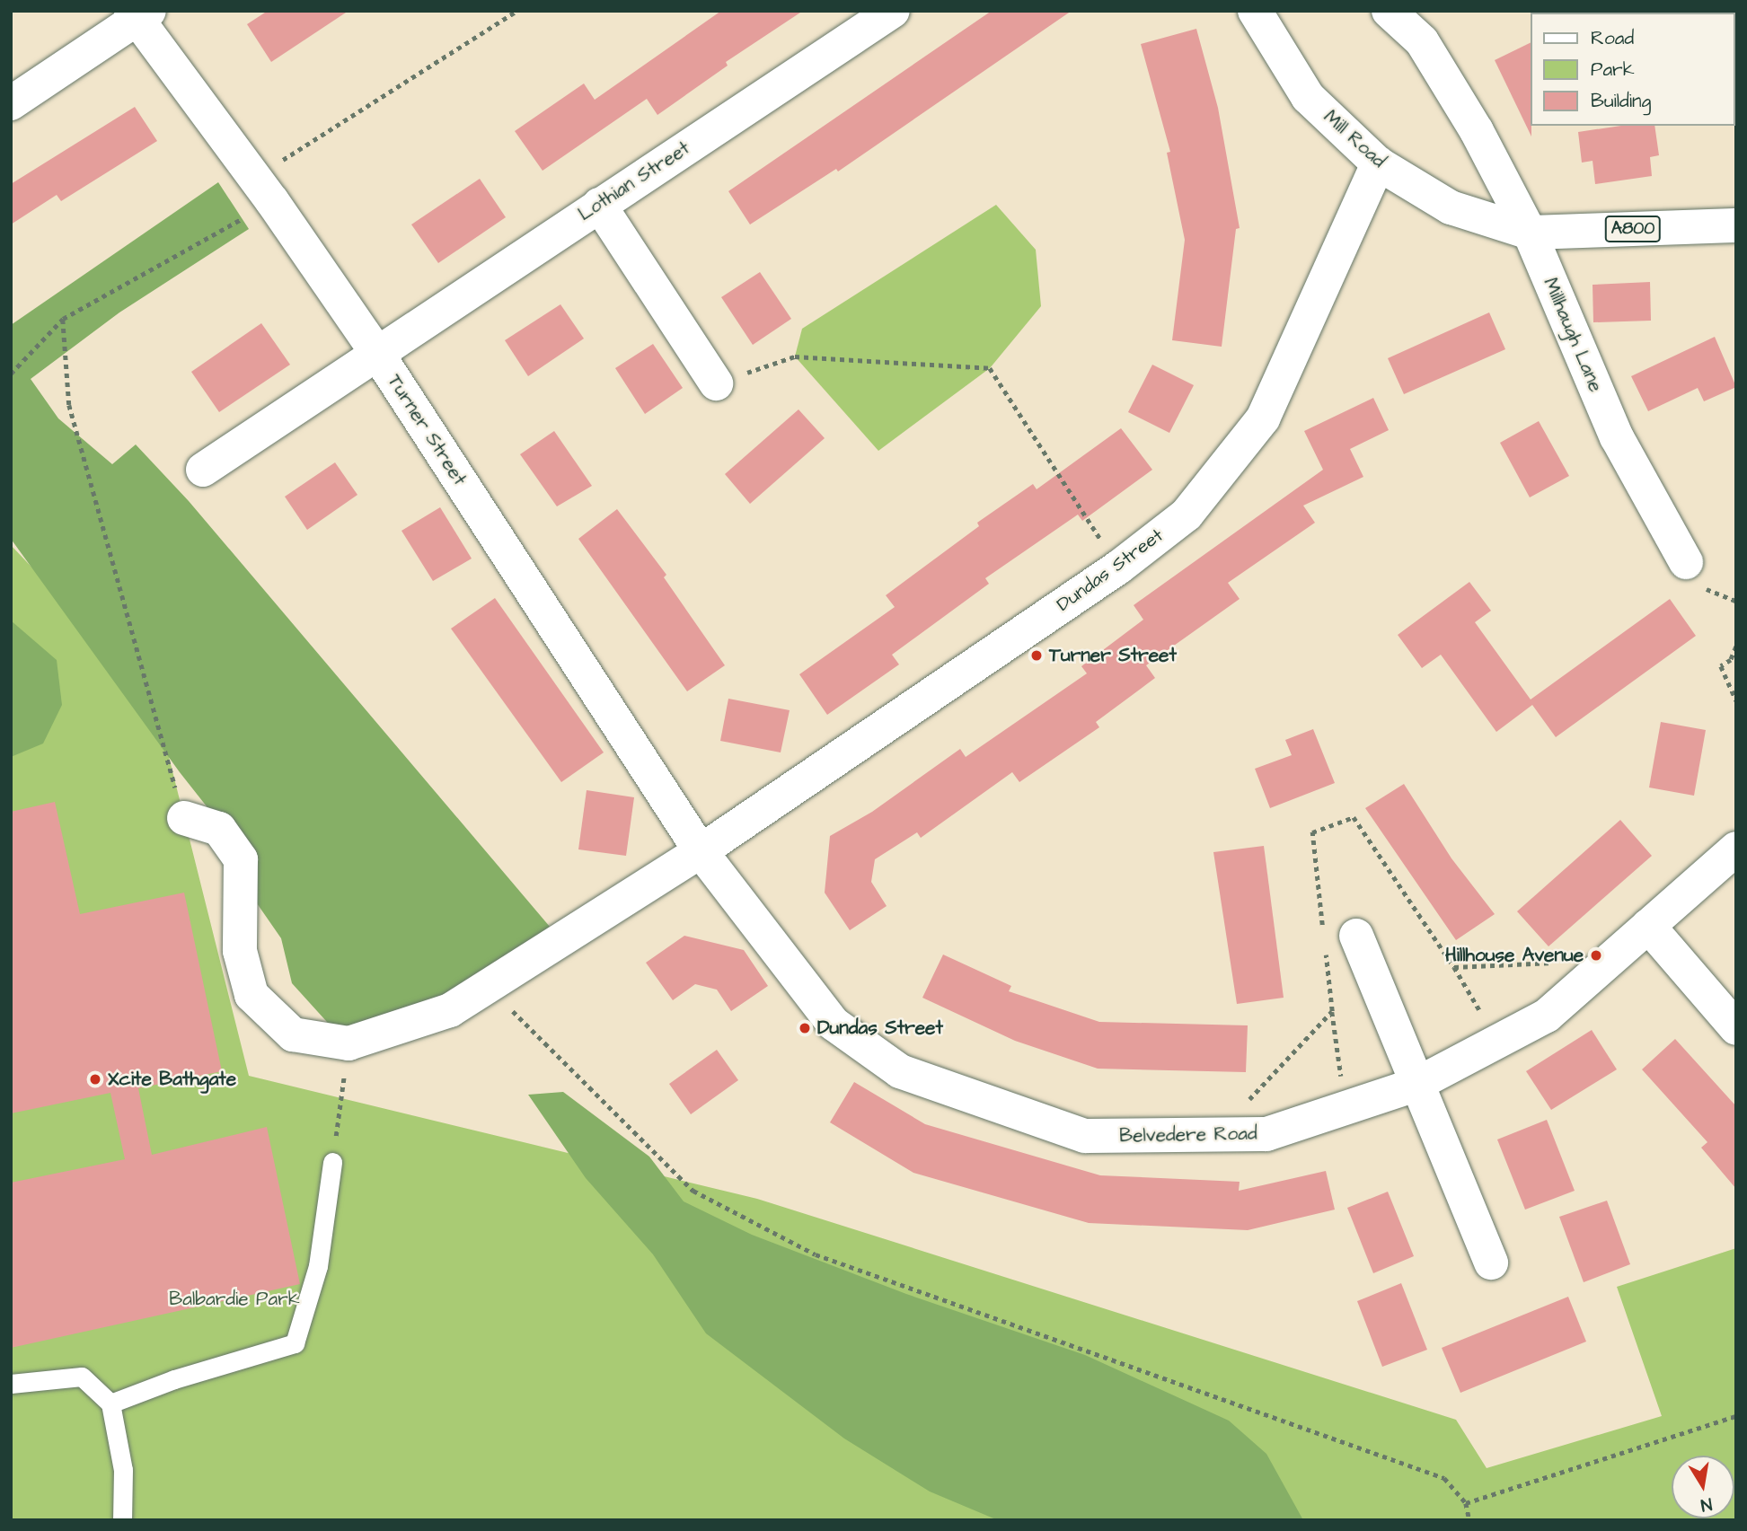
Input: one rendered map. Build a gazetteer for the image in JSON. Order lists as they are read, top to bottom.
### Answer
{
  "streets": {
    "street": [
      "Mill Road",
      "Lothian Street",
      "A800",
      "Millhaugh Lane",
      "Turner Street",
      "Dundas Street",
      "Belvedere Road"
    ]
  },
  "crossings": [
    ["Mill Road", "A800"],
    ["Mill Road", "Millhaugh Lane"],
    ["Mill Road", "Dundas Street"],
    ["Lothian Street", "Turner Street"],
    ["A800", "Millhaugh Lane"],
    ["Turner Street", "Dundas Street"],
    ["Turner Street", "Belvedere Road"],
    ["Dundas Street", "Belvedere Road"]
  ],
  "parks": ["Balbardie Park"],
  "places": [
    "Turner Street",
    "Hillhouse Avenue",
    "Dundas Street",
    "Xcite Bathgate"
  ],
  "legend": ["Road", "Park", "Building"],
  "north": "bottom"
}
